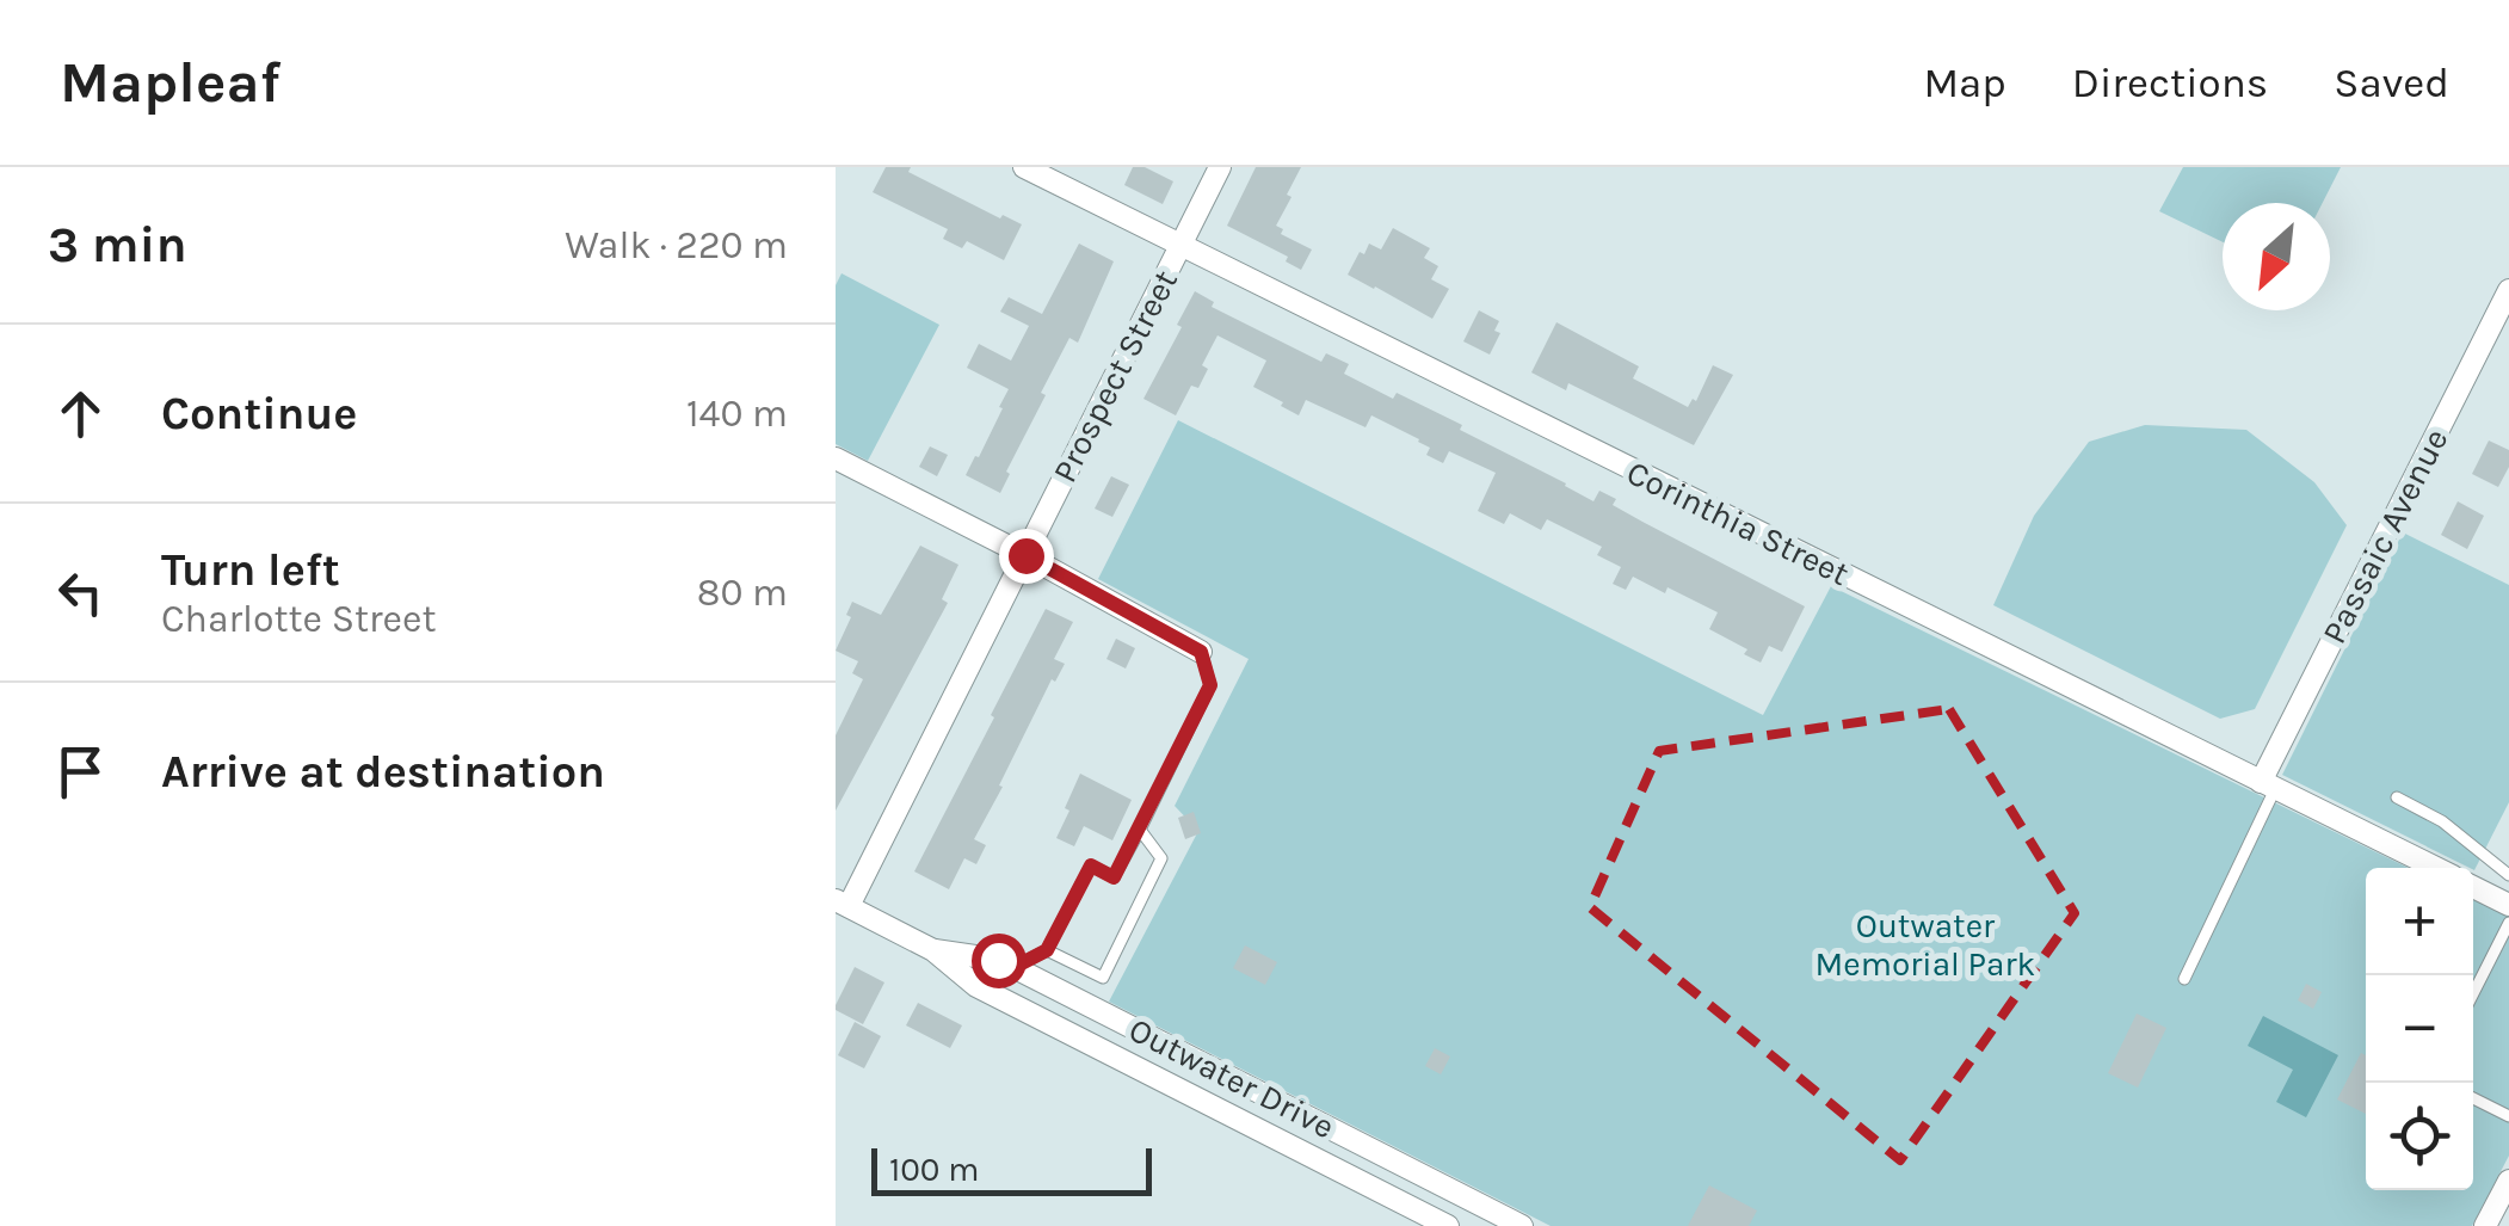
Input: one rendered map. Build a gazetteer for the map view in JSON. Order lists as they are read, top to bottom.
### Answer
{
  "streets": {
    "street": [
      "Prospect Street",
      "Corinthia Street",
      "Passaic Avenue",
      "Outwater Drive"
    ]
  },
  "crossings": [
    ["Prospect Street", "Corinthia Street"],
    ["Prospect Street", "Outwater Drive"],
    ["Corinthia Street", "Passaic Avenue"]
  ],
  "parks": ["Outwater Memorial Park"],
  "scale_bar": "100 m",
  "north": "bottom left",
  "page": {
    "header": "Mapleaf",
    "nav": ["Map", "Directions", "Saved"],
    "heading": ["3 min", "Walk · 220 m"],
    "list": [
      ["Continue", "140 m"],
      ["Turn left", "Charlotte Street", "80 m"],
      "Arrive at destination"
    ],
    "map_buttons": ["+", "−"],
    "scale": "100 m"
  }
}
